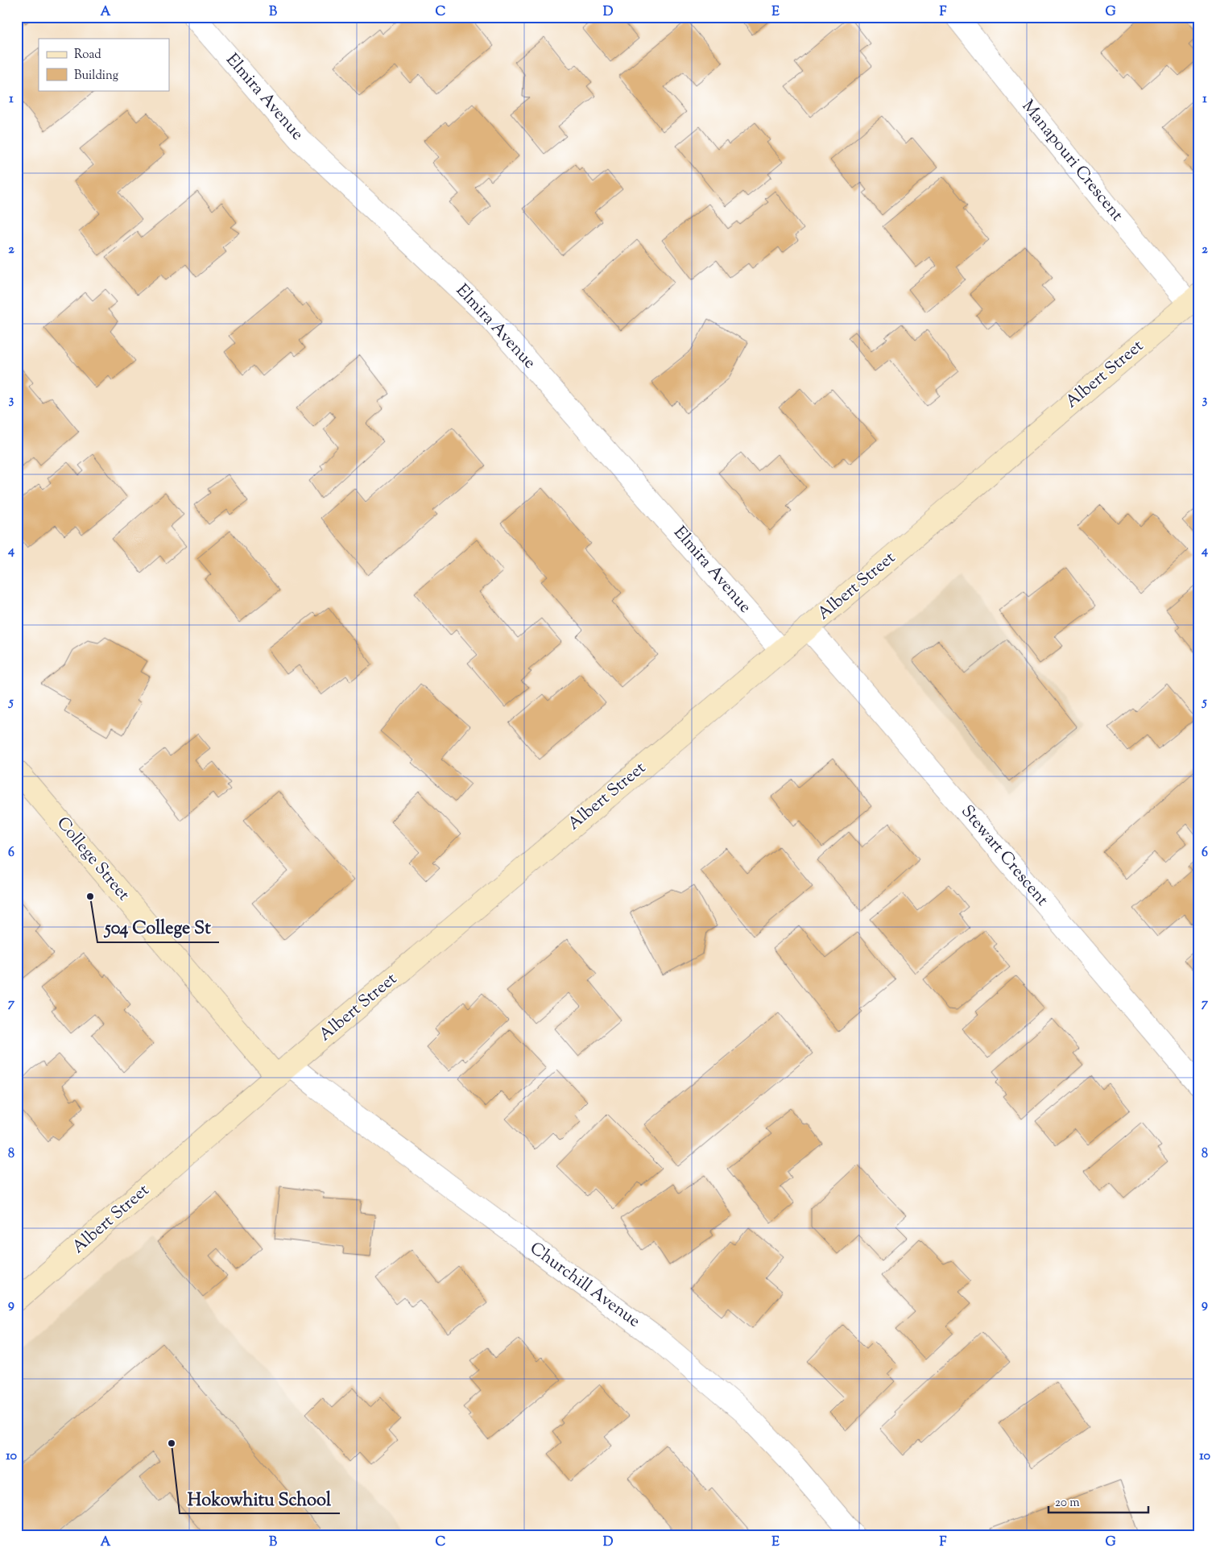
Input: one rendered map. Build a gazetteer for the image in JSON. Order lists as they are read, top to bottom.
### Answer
{
  "streets": {
    "main road": ["Albert Street", "College Street"],
    "street": [
      "Elmira Avenue",
      "Manapouri Crescent",
      "Stewart Crescent",
      "Churchill Avenue"
    ]
  },
  "crossings": [
    ["Elmira Avenue", "Albert Street"],
    ["Manapouri Crescent", "Albert Street"],
    ["Albert Street", "Stewart Crescent"],
    ["Albert Street", "College Street"],
    ["Albert Street", "Churchill Avenue"],
    ["College Street", "Churchill Avenue"]
  ],
  "places": ["504 College St", "Hokowhitu School"],
  "legend": ["Road", "Building"],
  "scale_bar": "20 m",
  "grid": {
    "columns": [
      "A",
      "B",
      "C",
      "D",
      "E",
      "F",
      "G"
    ],
    "rows": [
      "1",
      "2",
      "3",
      "4",
      "5",
      "6",
      "7",
      "8",
      "9",
      "10"
    ]
  }
}
